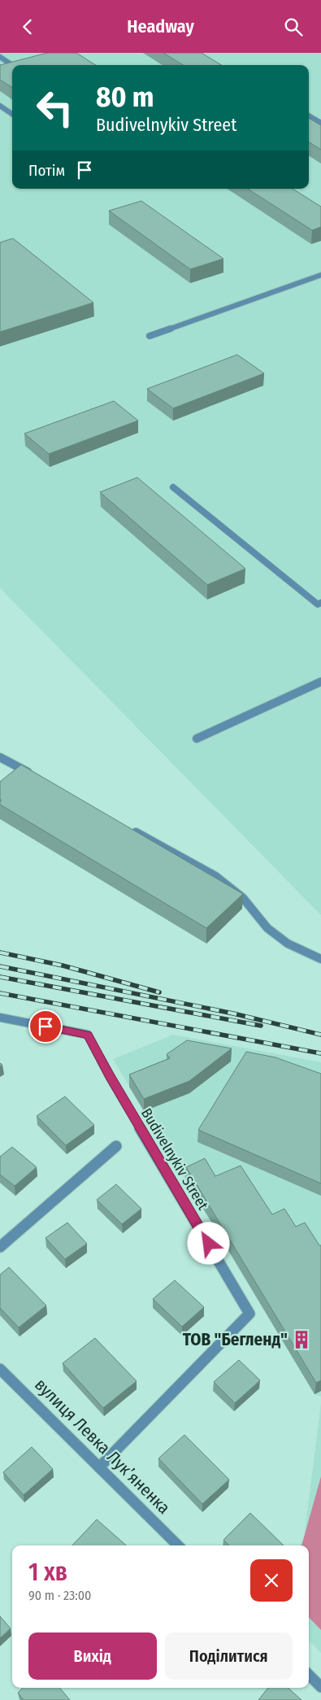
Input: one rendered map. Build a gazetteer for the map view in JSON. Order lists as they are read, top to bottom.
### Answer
{
  "streets": {
    "street": ["Budivelnykiv Street", "вулиця Левка Лукʼяненка"]
  },
  "crossings": [
    ["Budivelnykiv Street", "вулиця Левка Лукʼяненка"]
  ],
  "places": {
    "building": ["ТОВ \"Бегленд\""]
  },
  "page": {
    "header": "Headway",
    "turn": ["80 m", "Budivelnykiv Street"],
    "then": "Потім",
    "heading": ["1 хв", "90 m · 23:00"],
    "buttons": ["Вихід", "Поділитися"]
  }
}
